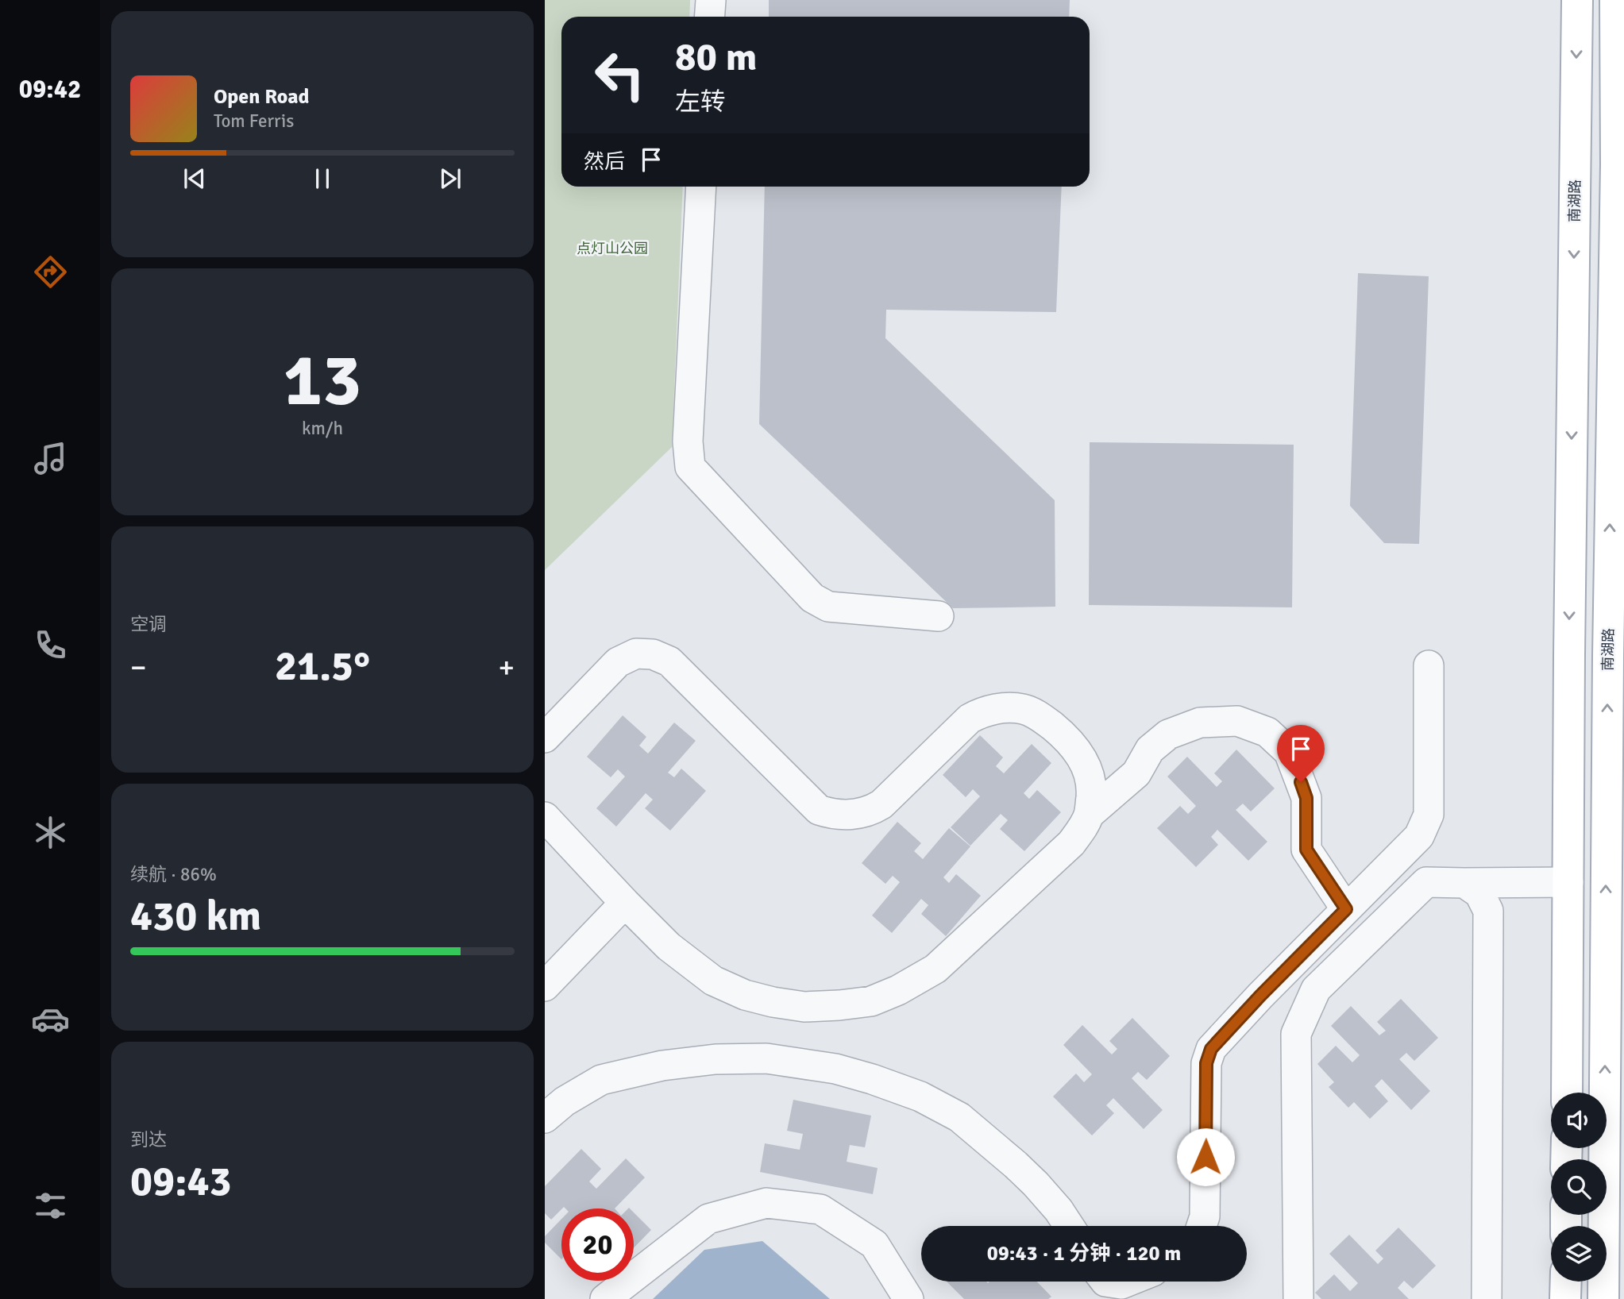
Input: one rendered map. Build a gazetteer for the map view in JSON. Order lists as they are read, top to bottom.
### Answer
{
  "streets": {
    "main road": ["南湖路"]
  },
  "parks": ["点灯山公园"],
  "page": {
    "tabs": "09:42",
    "turn": ["80 m", "左转"],
    "song": ["Open Road", "Tom Ferris"],
    "then": "然后",
    "tile": [
      ["13", "km/h"],
      "空调",
      ["续航 · 86%", "430 km"],
      ["到达", "09:43"]
    ],
    "heat": ["−", "21.5°", "+"],
    "limit": "20",
    "trip": "09:43 · 1 分钟 · 120 m"
  }
}
